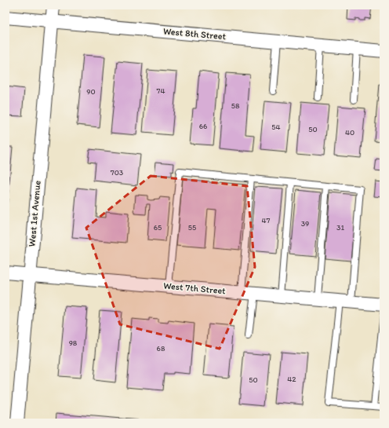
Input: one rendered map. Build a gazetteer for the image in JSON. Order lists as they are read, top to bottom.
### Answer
{
  "streets": {
    "street": ["West 8th Street", "West 1st Avenue", "West 7th Street"]
  },
  "crossings": [
    ["West 8th Street", "West 1st Avenue"],
    ["West 1st Avenue", "West 7th Street"]
  ],
  "house_numbers": [
    "74",
    "90",
    "58",
    "66",
    "54",
    "50",
    "40",
    "703",
    "47",
    "39",
    "65",
    "55",
    "31",
    "98",
    "68",
    "42",
    "50"
  ]
}
